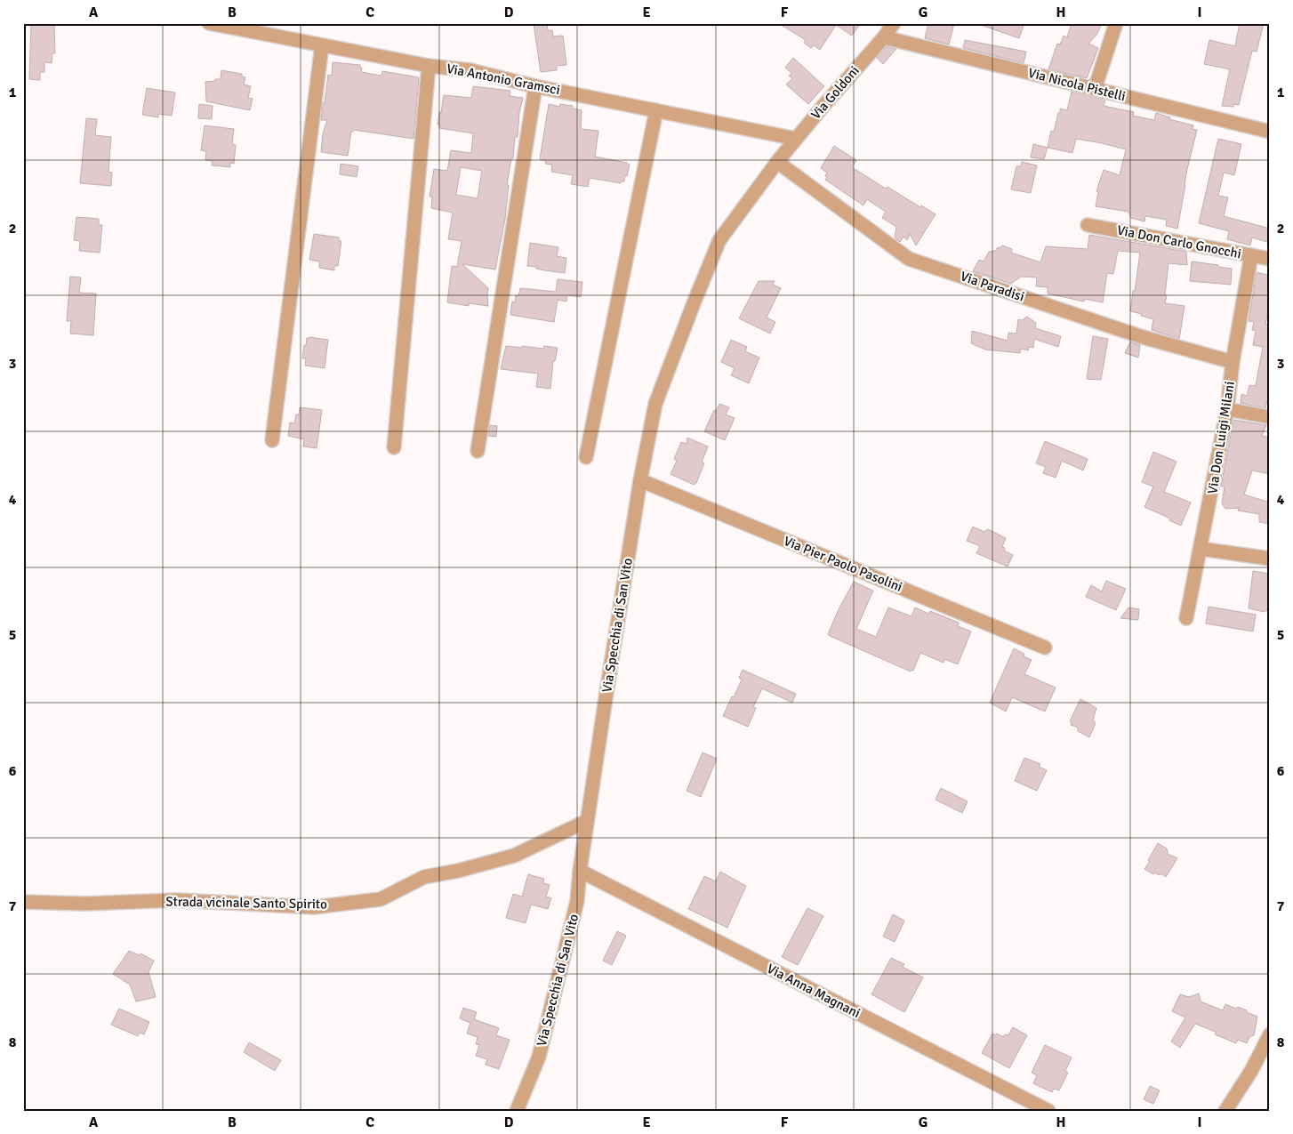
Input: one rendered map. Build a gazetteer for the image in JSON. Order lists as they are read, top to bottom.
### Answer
{
  "streets": {
    "street": [
      "Via Antonio Gramsci",
      "Via Nicola Pistelli",
      "Via Goldoni",
      "Via Don Carlo Gnocchi",
      "Via Paradisi",
      "Via Don Luigi Milani",
      "Via Pier Paolo Pasolini",
      "Via Specchia di San Vito",
      "Strada vicinale Santo Spirito",
      "Via Anna Magnani"
    ]
  },
  "crossings": [
    ["Via Antonio Gramsci", "Via Goldoni"],
    ["Via Nicola Pistelli", "Via Goldoni"],
    ["Via Goldoni", "Via Paradisi"],
    ["Via Goldoni", "Via Specchia di San Vito"],
    ["Via Don Carlo Gnocchi", "Via Don Luigi Milani"],
    ["Via Paradisi", "Via Don Luigi Milani"],
    ["Via Paradisi", "Via Specchia di San Vito"],
    ["Via Pier Paolo Pasolini", "Via Specchia di San Vito"],
    ["Via Specchia di San Vito", "Strada vicinale Santo Spirito"],
    ["Via Specchia di San Vito", "Via Anna Magnani"]
  ],
  "grid": {
    "columns": [
      "A",
      "B",
      "C",
      "D",
      "E",
      "F",
      "G",
      "H",
      "I"
    ],
    "rows": [
      "1",
      "2",
      "3",
      "4",
      "5",
      "6",
      "7",
      "8"
    ]
  }
}
